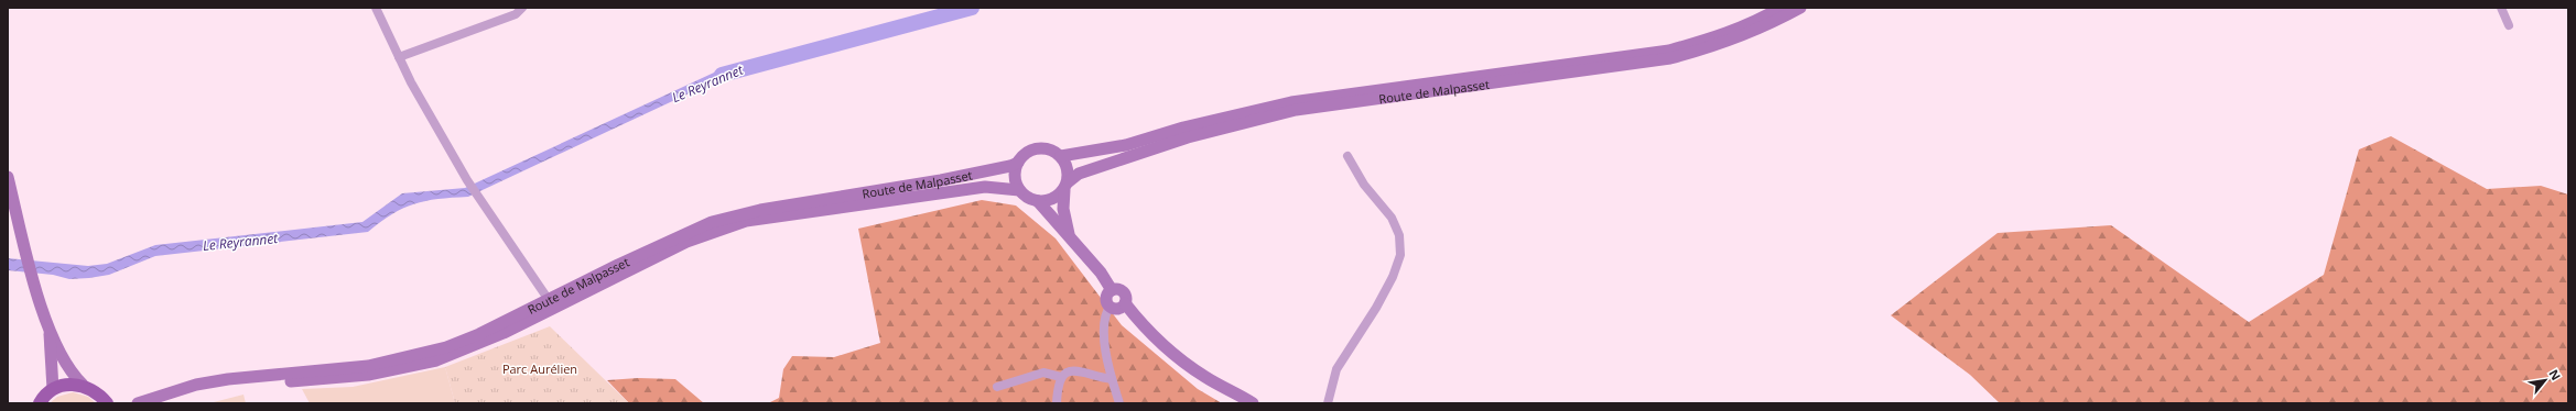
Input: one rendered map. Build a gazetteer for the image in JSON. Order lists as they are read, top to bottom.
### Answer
{
  "streets": {
    "main road": ["Route de Malpasset"]
  },
  "water": ["Le Reyrannet"],
  "parks": ["Parc Aurélien"],
  "north": "top right"
}
